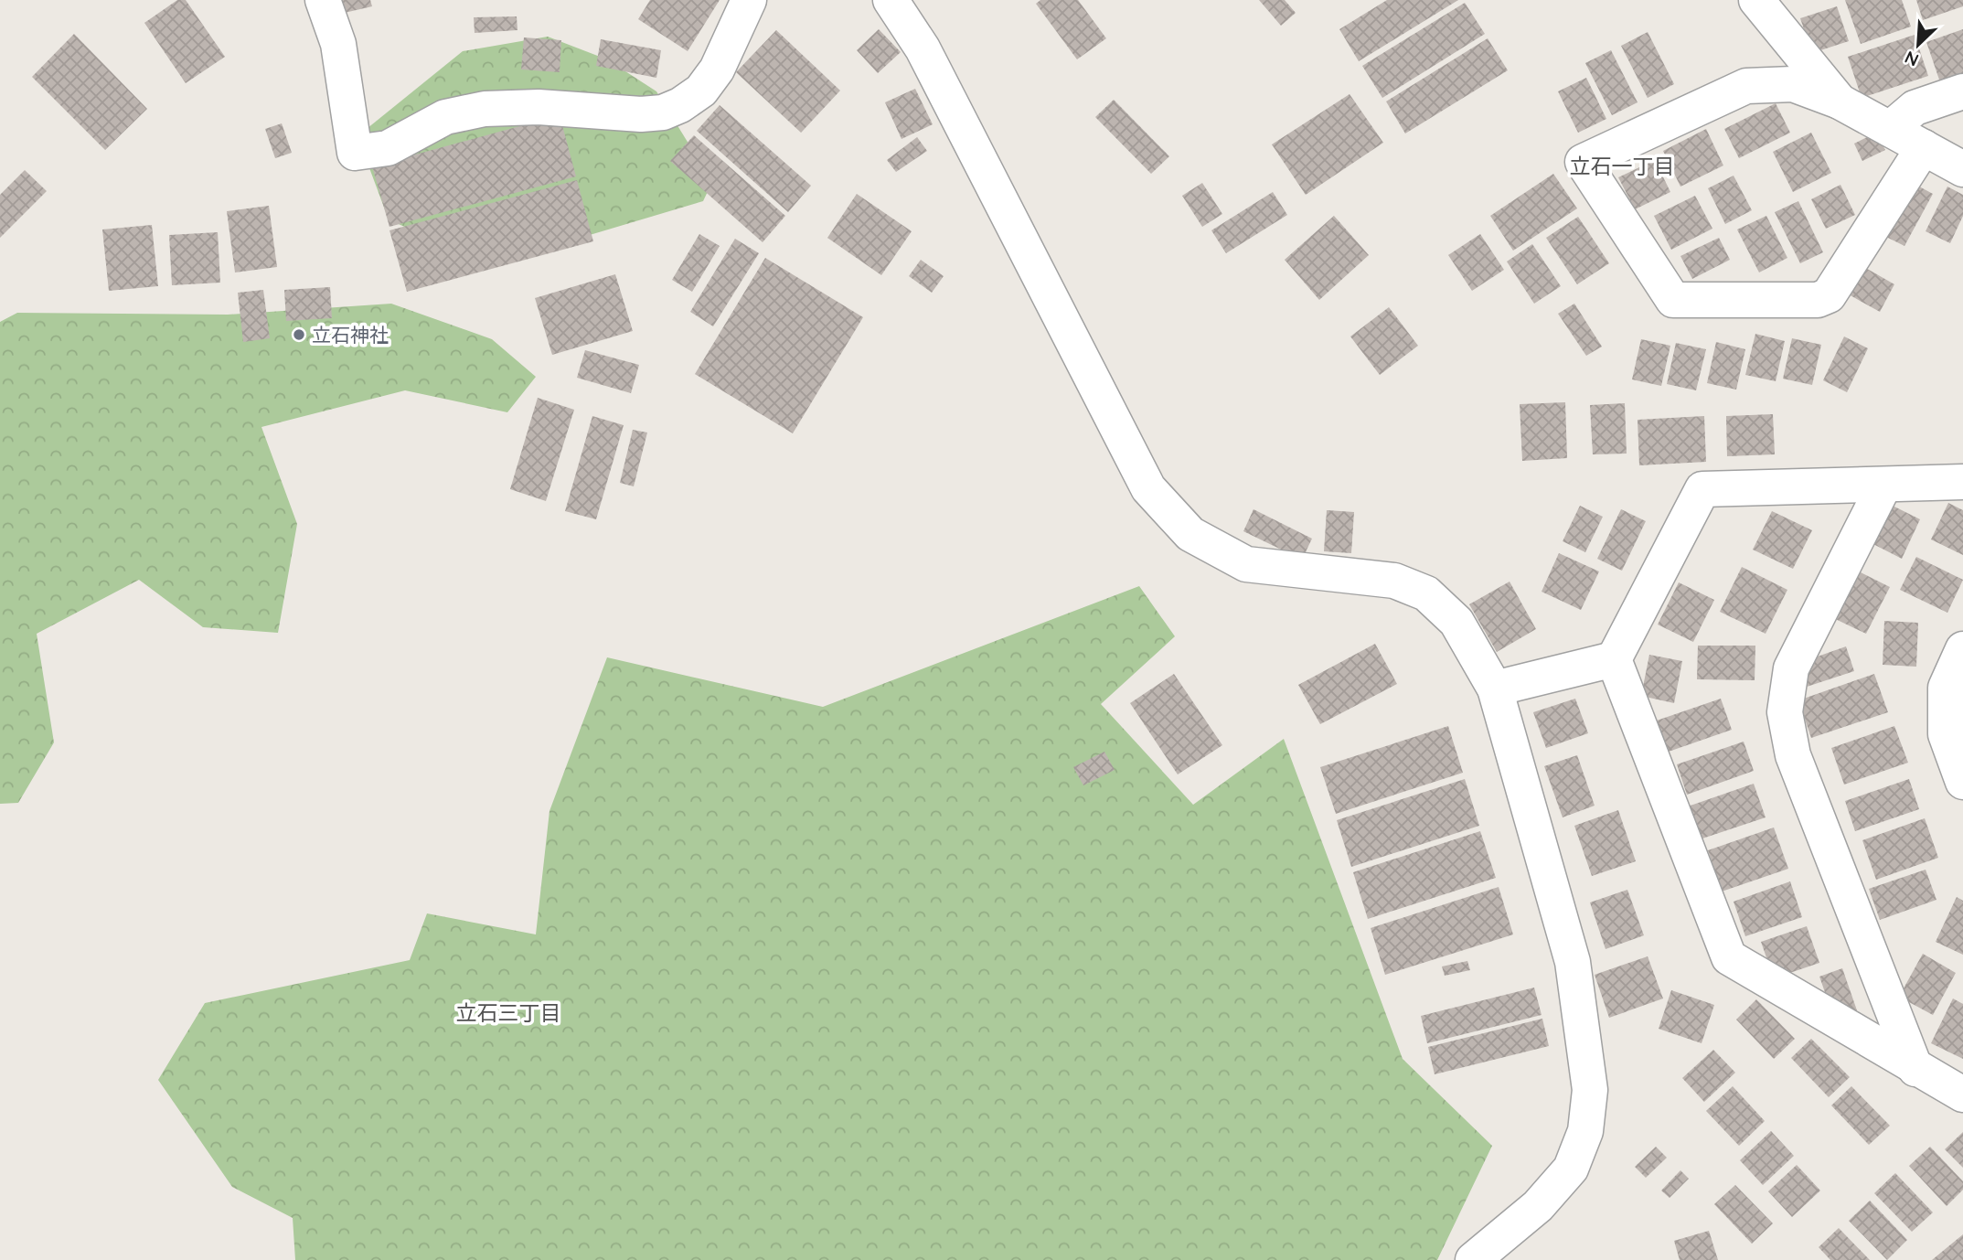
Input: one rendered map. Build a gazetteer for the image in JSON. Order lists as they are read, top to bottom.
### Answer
{
  "districts": ["立石一丁目", "立石三丁目"],
  "places": ["立石神社"],
  "north": "bottom left"
}
